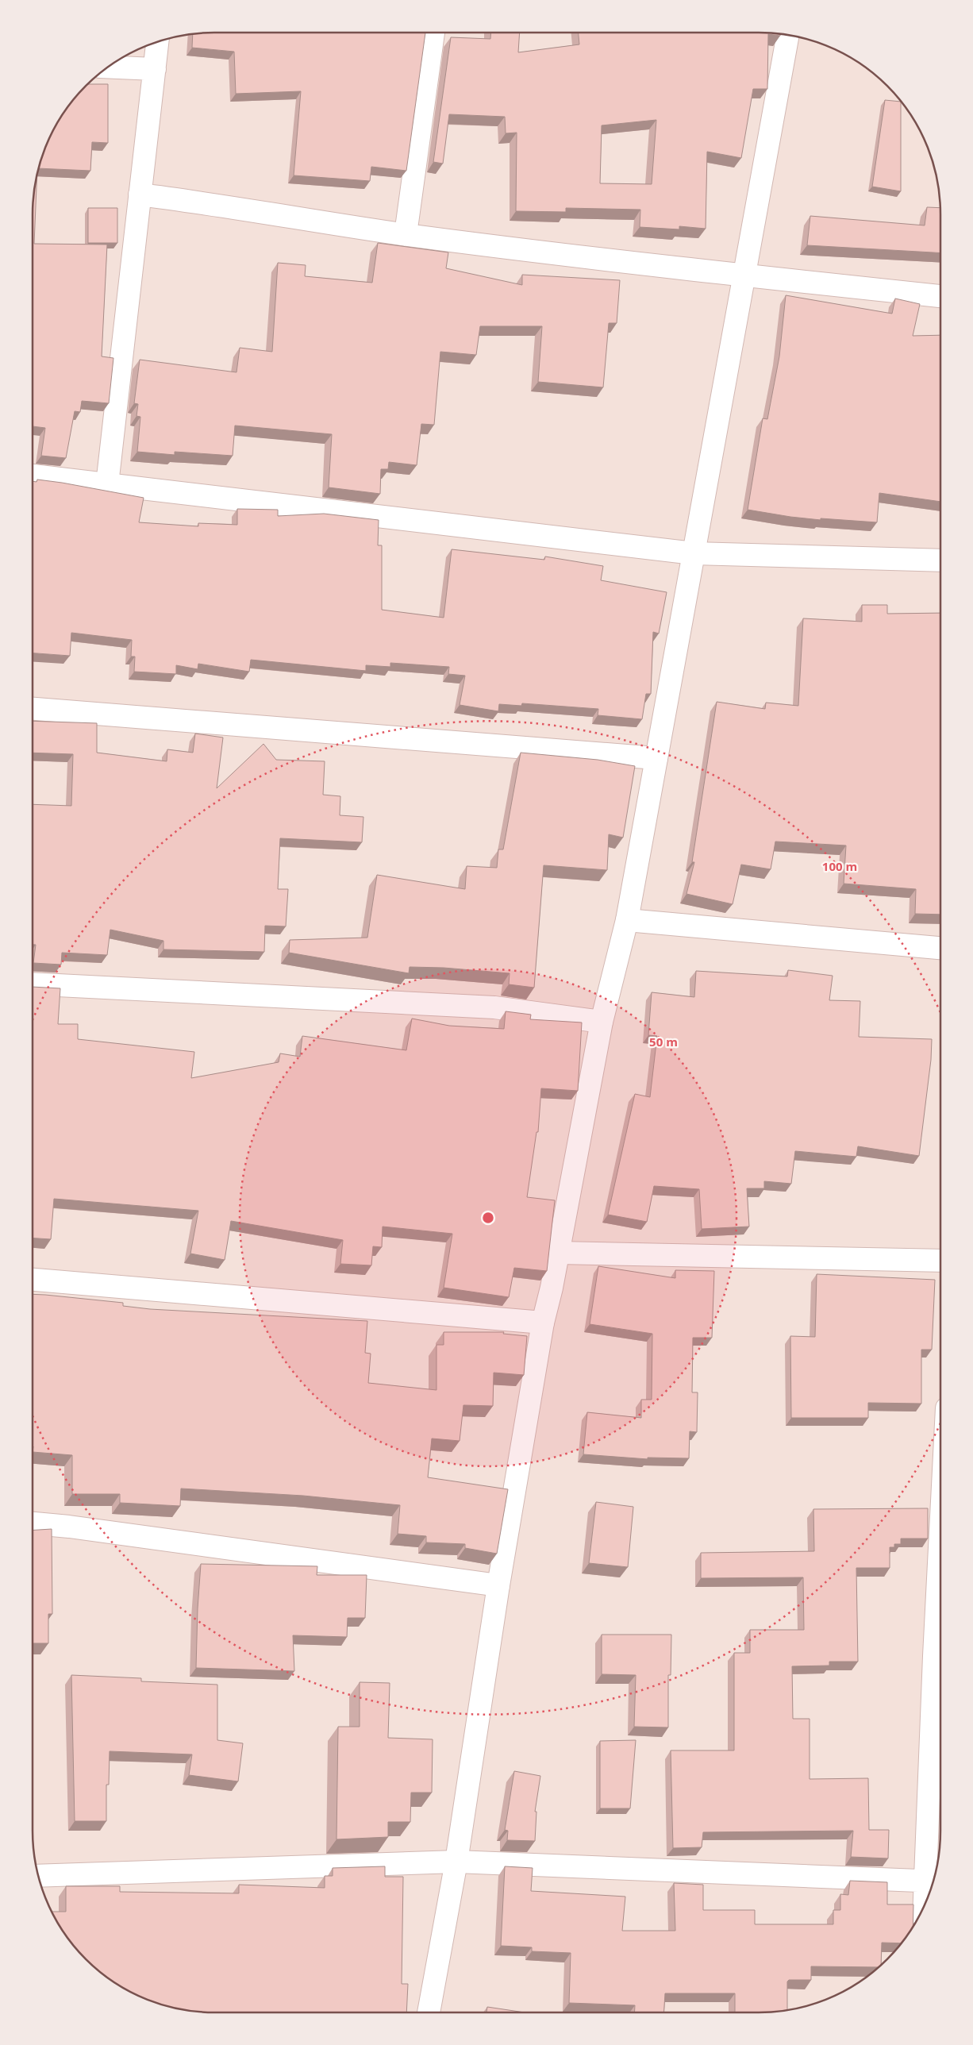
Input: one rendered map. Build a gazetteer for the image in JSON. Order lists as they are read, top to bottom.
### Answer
{
  "rings": ["100 m", "50 m"]
}
